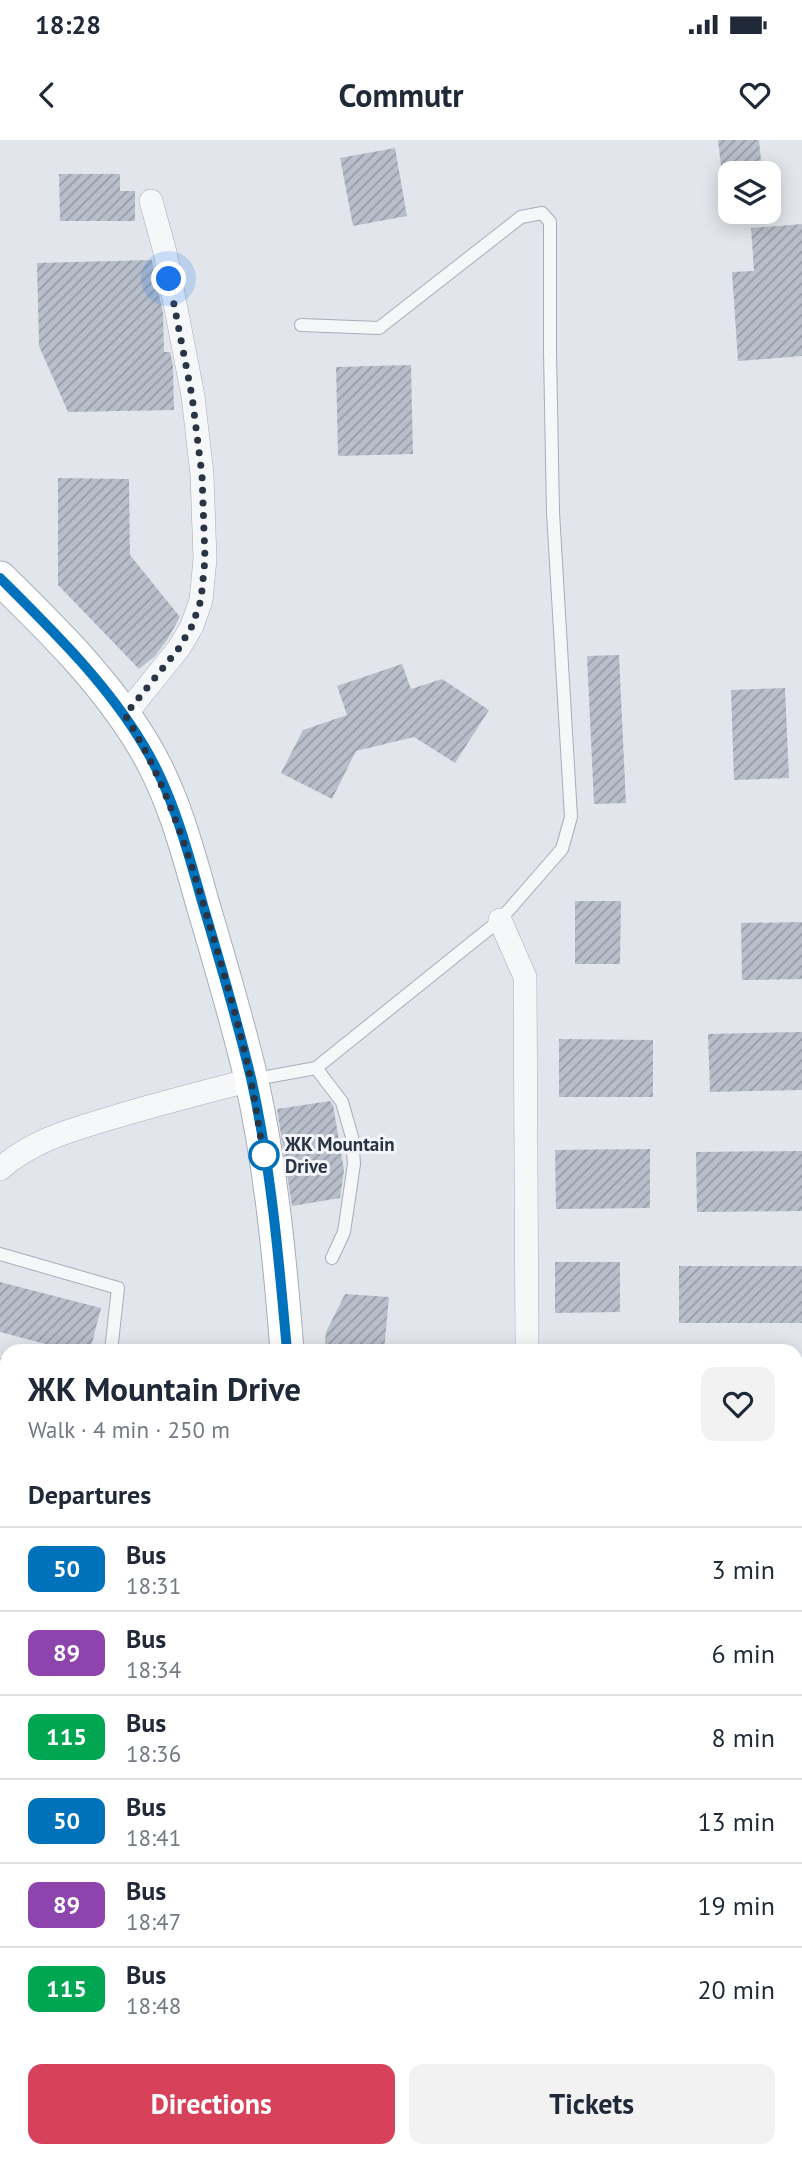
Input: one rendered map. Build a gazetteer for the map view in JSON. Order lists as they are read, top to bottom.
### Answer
{
  "places": ["ЖК Mountain Drive"],
  "lines": ["bus line 50"],
  "page": {
    "status": "18:28",
    "header": "Commutr",
    "heading": [
      ["ЖК Mountain Drive", "Walk · 4 min · 250 m"],
      "Departures"
    ],
    "list": [
      {
        "mark": "50",
        "name": "Bus",
        "note": "18:31",
        "value": "3 min"
      },
      {
        "mark": "89",
        "name": "Bus",
        "note": "18:34",
        "value": "6 min"
      },
      {
        "mark": "115",
        "name": "Bus",
        "note": "18:36",
        "value": "8 min"
      },
      {
        "mark": "50",
        "name": "Bus",
        "note": "18:41",
        "value": "13 min"
      },
      {
        "mark": "89",
        "name": "Bus",
        "note": "18:47",
        "value": "19 min"
      },
      {
        "mark": "115",
        "name": "Bus",
        "note": "18:48",
        "value": "20 min"
      }
    ],
    "buttons": ["Directions", "Tickets"]
  }
}
